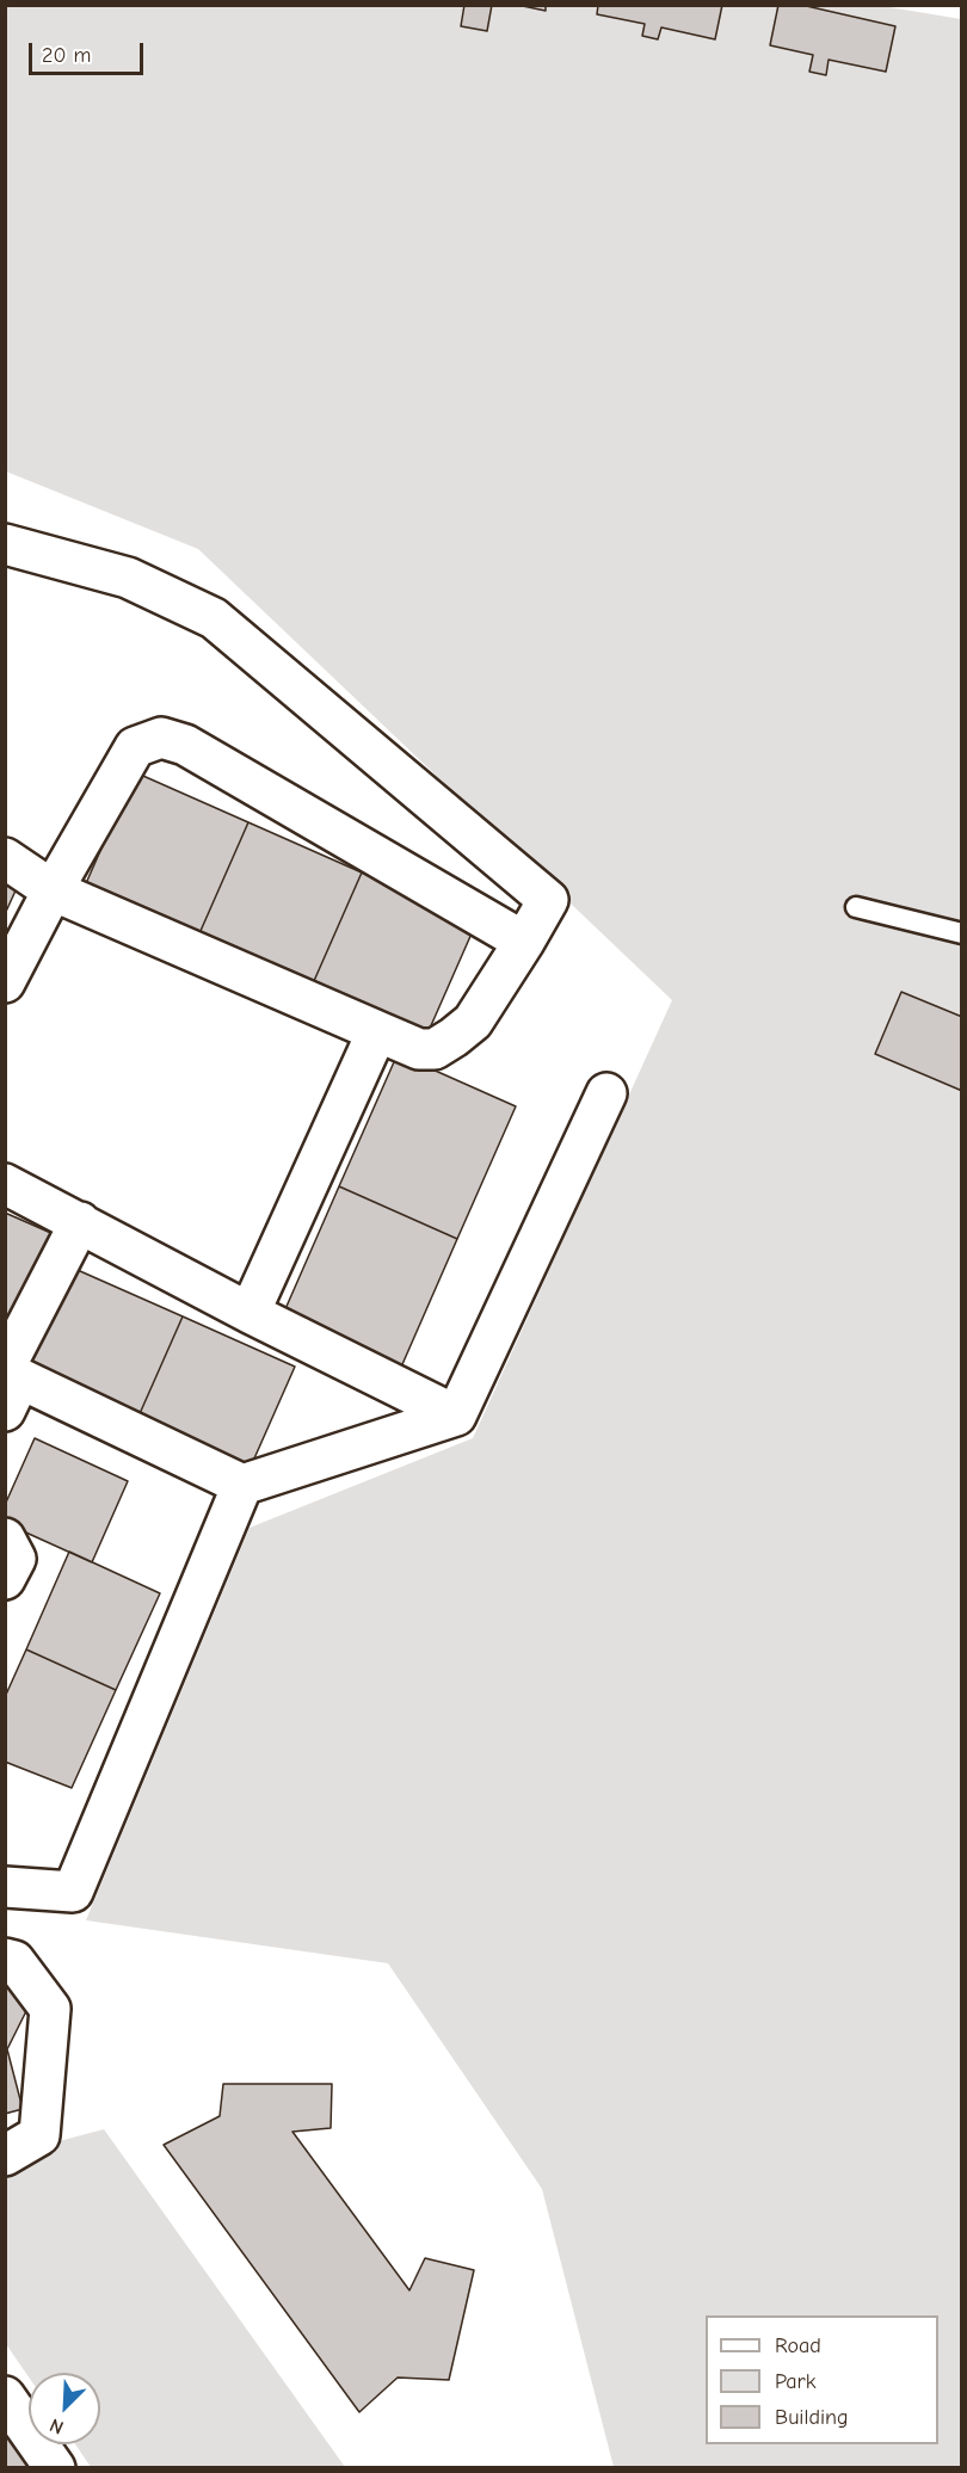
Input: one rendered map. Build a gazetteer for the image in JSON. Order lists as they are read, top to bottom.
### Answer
{
  "legend": ["Road", "Park", "Building"],
  "scale_bar": "20 m",
  "north": "bottom left"
}
